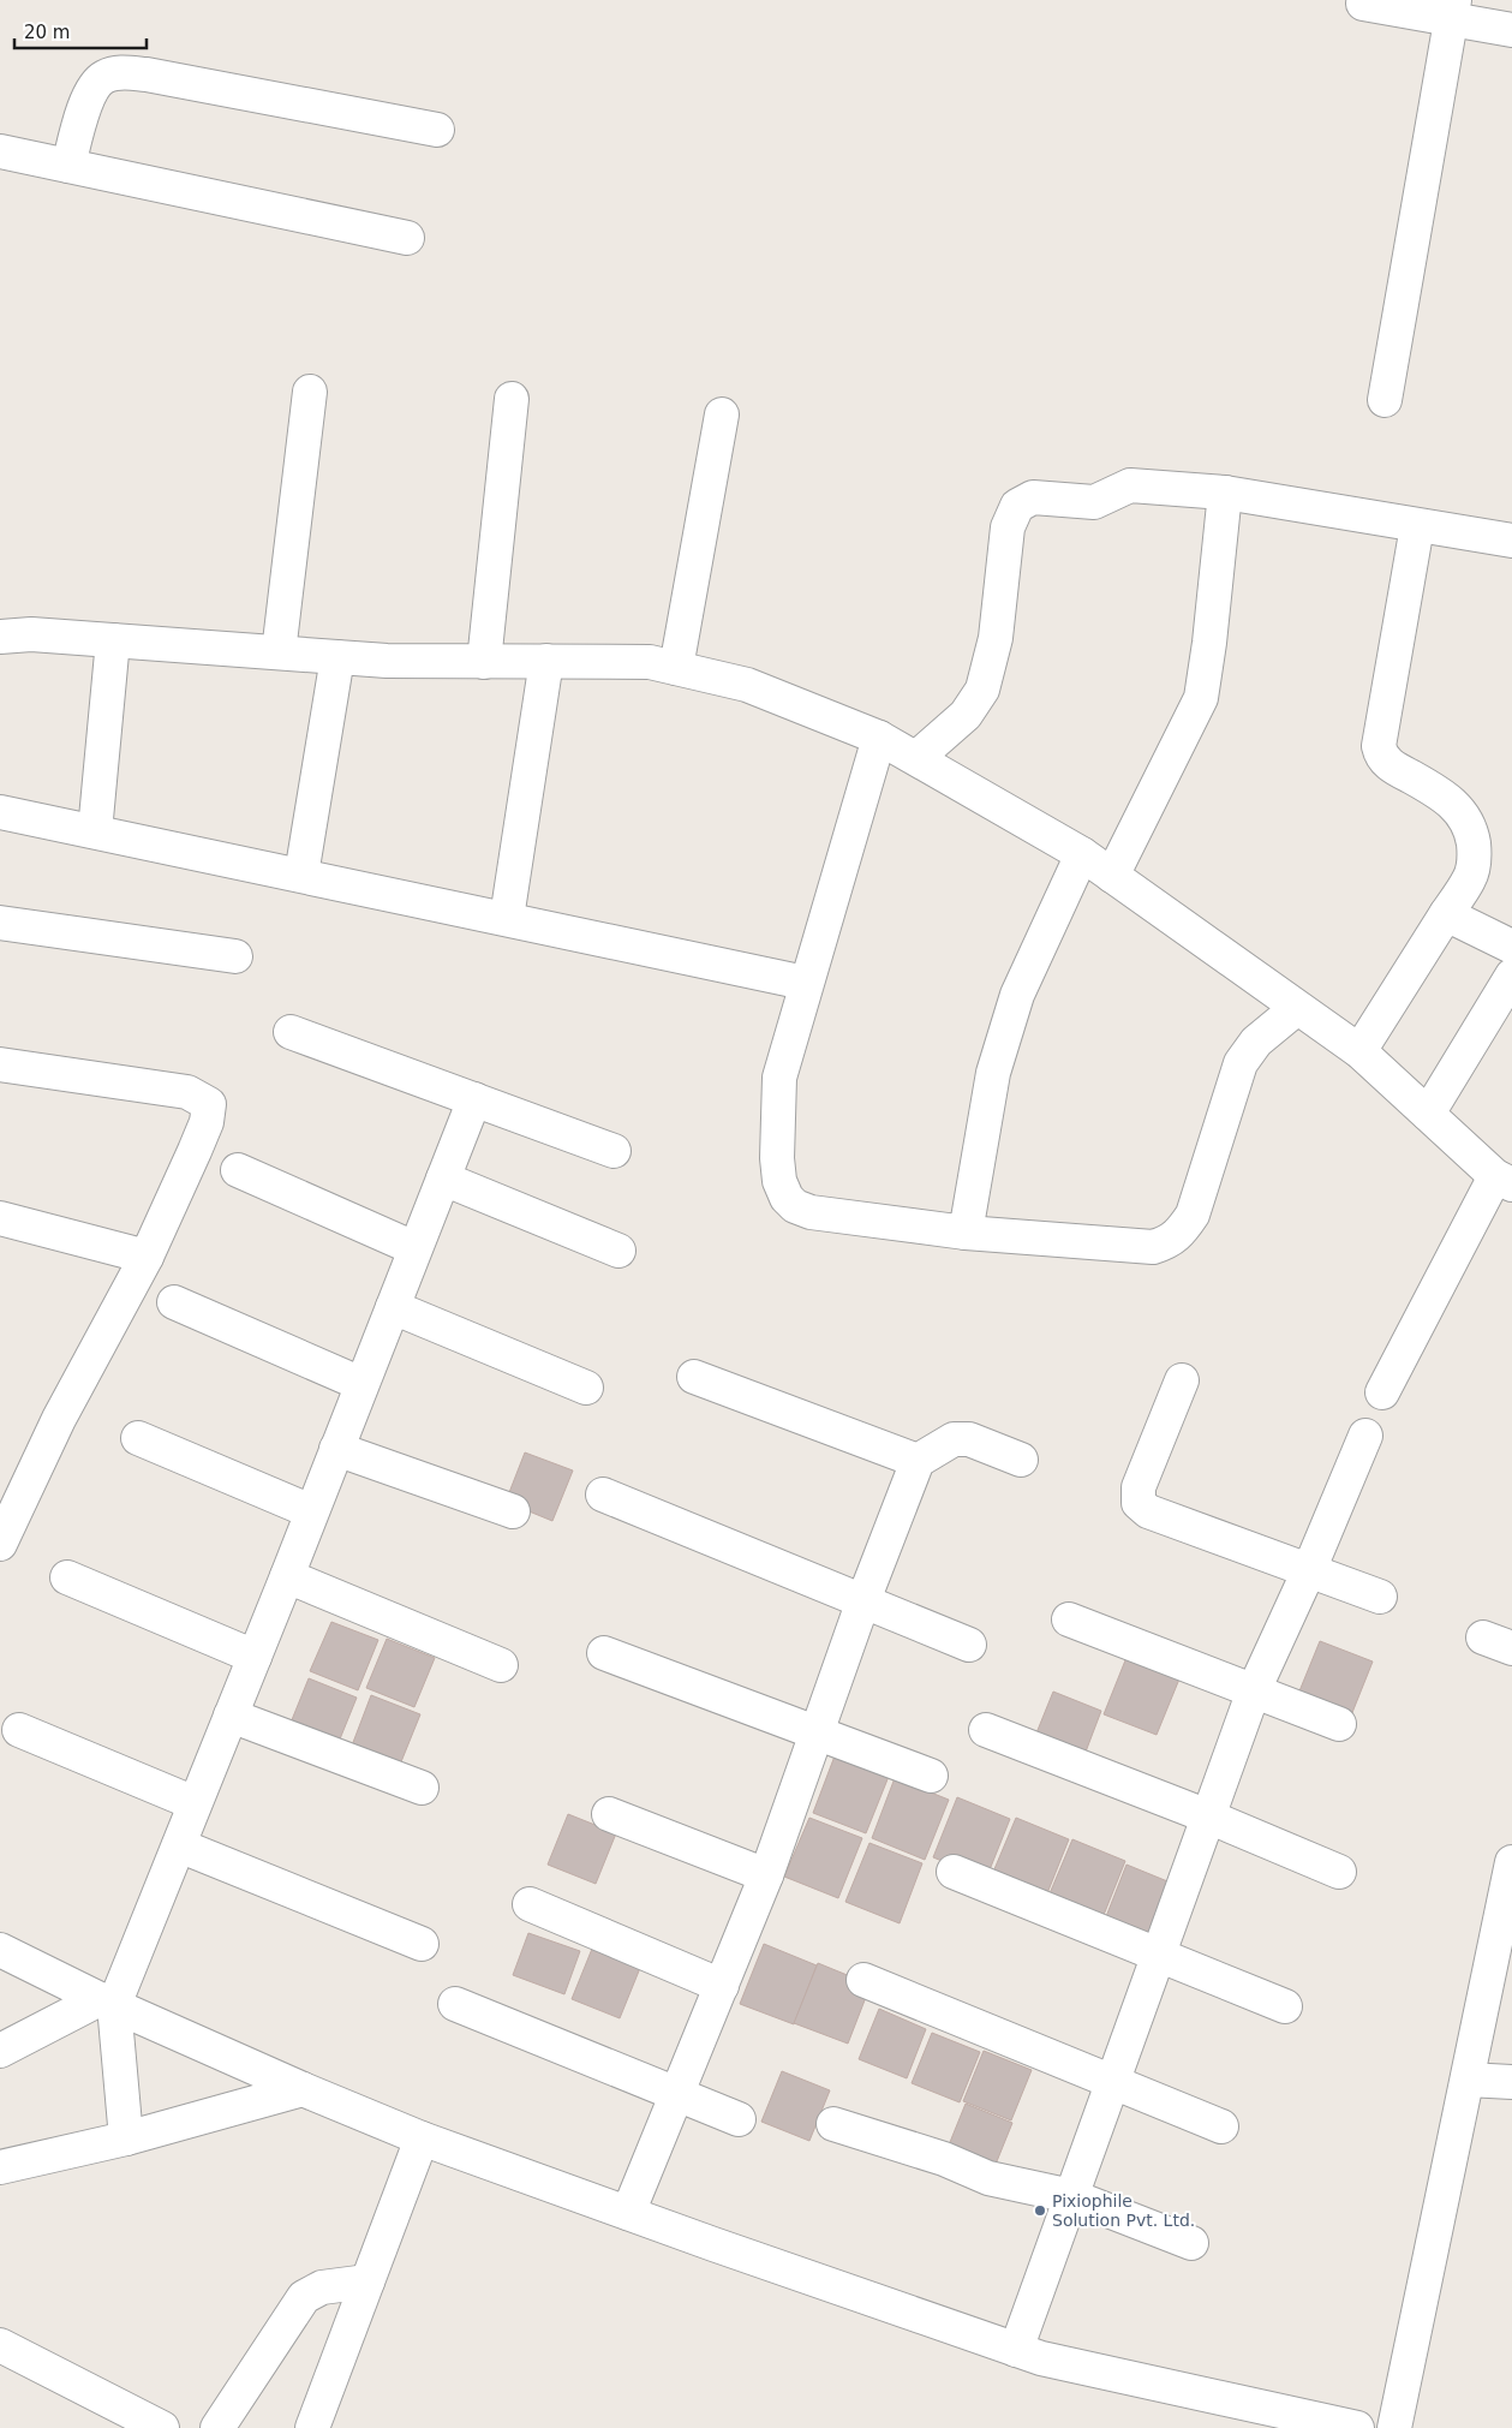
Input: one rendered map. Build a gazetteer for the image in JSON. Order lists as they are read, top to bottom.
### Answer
{
  "places": ["Pixiophile Solution Pvt. Ltd."],
  "scale_bar": "20 m"
}
